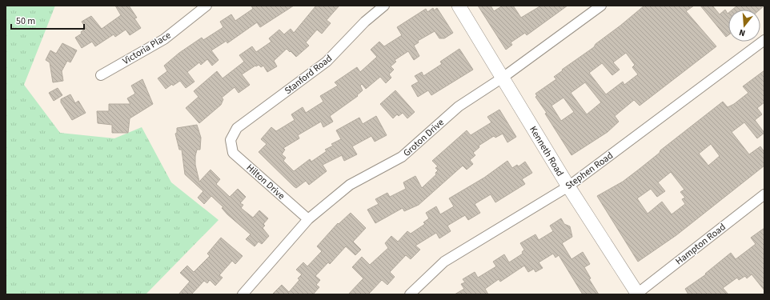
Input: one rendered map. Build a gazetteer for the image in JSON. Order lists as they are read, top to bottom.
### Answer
{
  "streets": {
    "street": [
      "Victoria Place",
      "Stanford Road",
      "Groton Drive",
      "Kenneth Road",
      "Stephen Road",
      "Hilton Drive",
      "Hampton Road"
    ]
  },
  "crossings": [
    ["Stanford Road", "Hilton Drive"],
    ["Groton Drive", "Kenneth Road"],
    ["Groton Drive", "Hilton Drive"],
    ["Kenneth Road", "Stephen Road"],
    ["Kenneth Road", "Hampton Road"]
  ],
  "scale_bar": "50 m",
  "north": "bottom"
}
